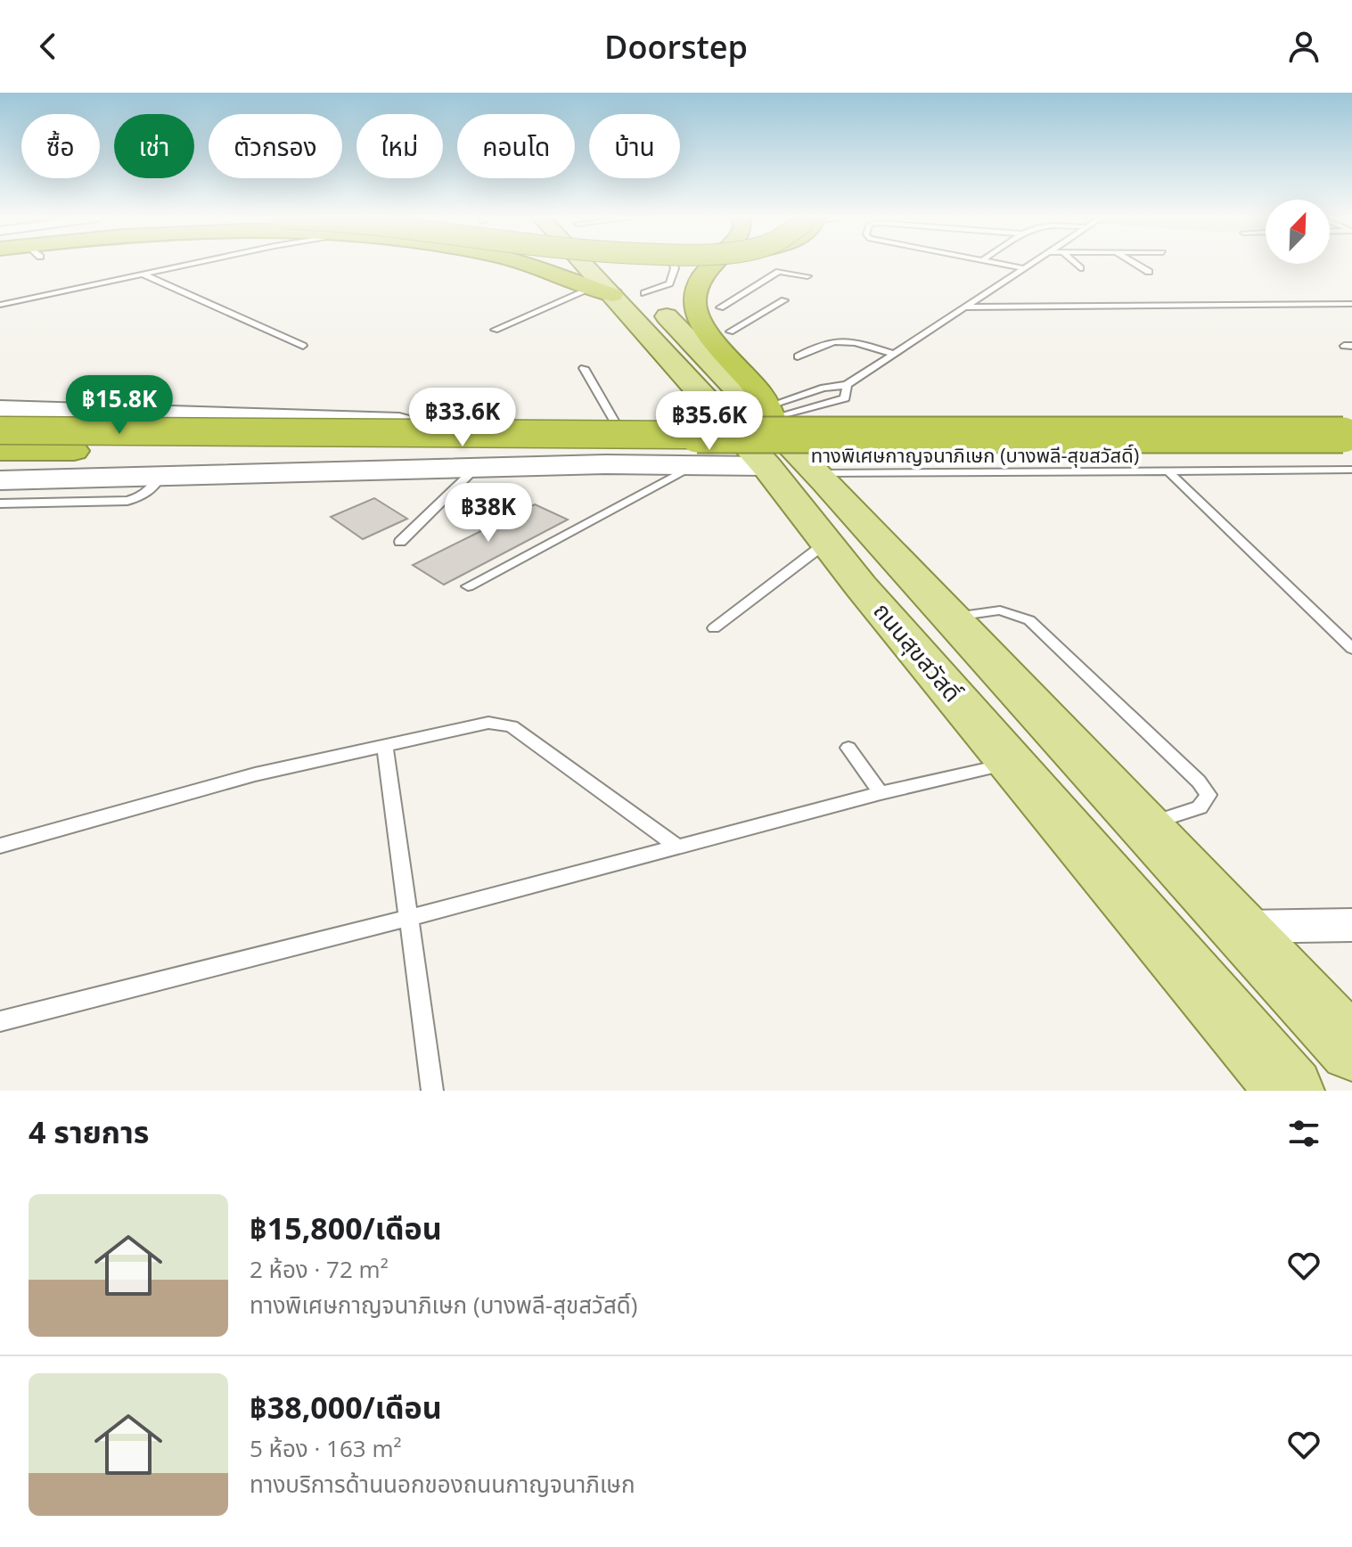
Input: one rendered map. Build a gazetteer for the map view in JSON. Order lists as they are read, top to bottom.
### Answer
{
  "streets": {
    "highway": ["ทางพิเศษกาญจนาภิเษก (บางพลี-สุขสวัสดิ์)"],
    "main road": ["ถนนสุขสวัสดิ์"]
  },
  "north": "top right",
  "page": {
    "header": "Doorstep",
    "chip": [
      "ซื้อ",
      "เช่า",
      "ตัวกรอง",
      "ใหม่",
      "คอนโด",
      "บ้าน"
    ],
    "price": [
      "฿15.8K",
      "฿33.6K",
      "฿35.6K",
      "฿38K"
    ],
    "heading": "4 รายการ",
    "list": [
      {
        "name": "฿15,800/เดือน",
        "note": "2 ห้อง · 72 m² · ทางพิเศษกาญจนาภิเษก (บางพลี-สุขสวัสดิ์)"
      },
      {
        "name": "฿38,000/เดือน",
        "note": "5 ห้อง · 163 m² · ทางบริการด้านนอกของถนนกาญจนาภิเษก"
      }
    ]
  }
}
